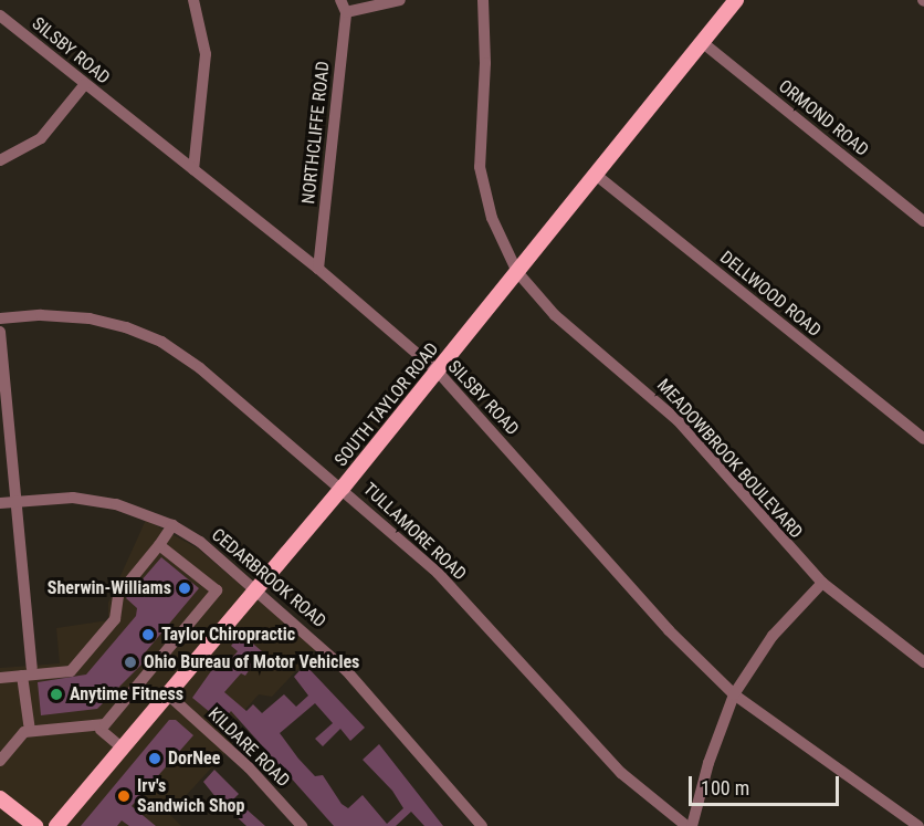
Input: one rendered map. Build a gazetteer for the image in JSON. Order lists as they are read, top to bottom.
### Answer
{
  "streets": {
    "main road": ["SOUTH TAYLOR ROAD"],
    "street": [
      "SILSBY ROAD",
      "ORMOND ROAD",
      "NORTHCLIFFE ROAD",
      "DELLWOOD ROAD",
      "MEADOWBROOK BOULEVARD",
      "TULLAMORE ROAD",
      "CEDARBROOK ROAD",
      "KILDARE ROAD"
    ]
  },
  "crossings": [
    ["SILSBY ROAD", "NORTHCLIFFE ROAD"],
    ["SILSBY ROAD", "SOUTH TAYLOR ROAD"],
    ["ORMOND ROAD", "SOUTH TAYLOR ROAD"],
    ["DELLWOOD ROAD", "SOUTH TAYLOR ROAD"],
    ["SOUTH TAYLOR ROAD", "MEADOWBROOK BOULEVARD"],
    ["SOUTH TAYLOR ROAD", "TULLAMORE ROAD"],
    ["SOUTH TAYLOR ROAD", "CEDARBROOK ROAD"],
    ["SOUTH TAYLOR ROAD", "KILDARE ROAD"]
  ],
  "places": [
    "Sherwin-Williams",
    "Taylor Chiropractic",
    "Ohio Bureau of Motor Vehicles",
    "Anytime Fitness",
    "DorNee",
    "Irv's Sandwich Shop"
  ],
  "scale_bar": "100 m"
}
